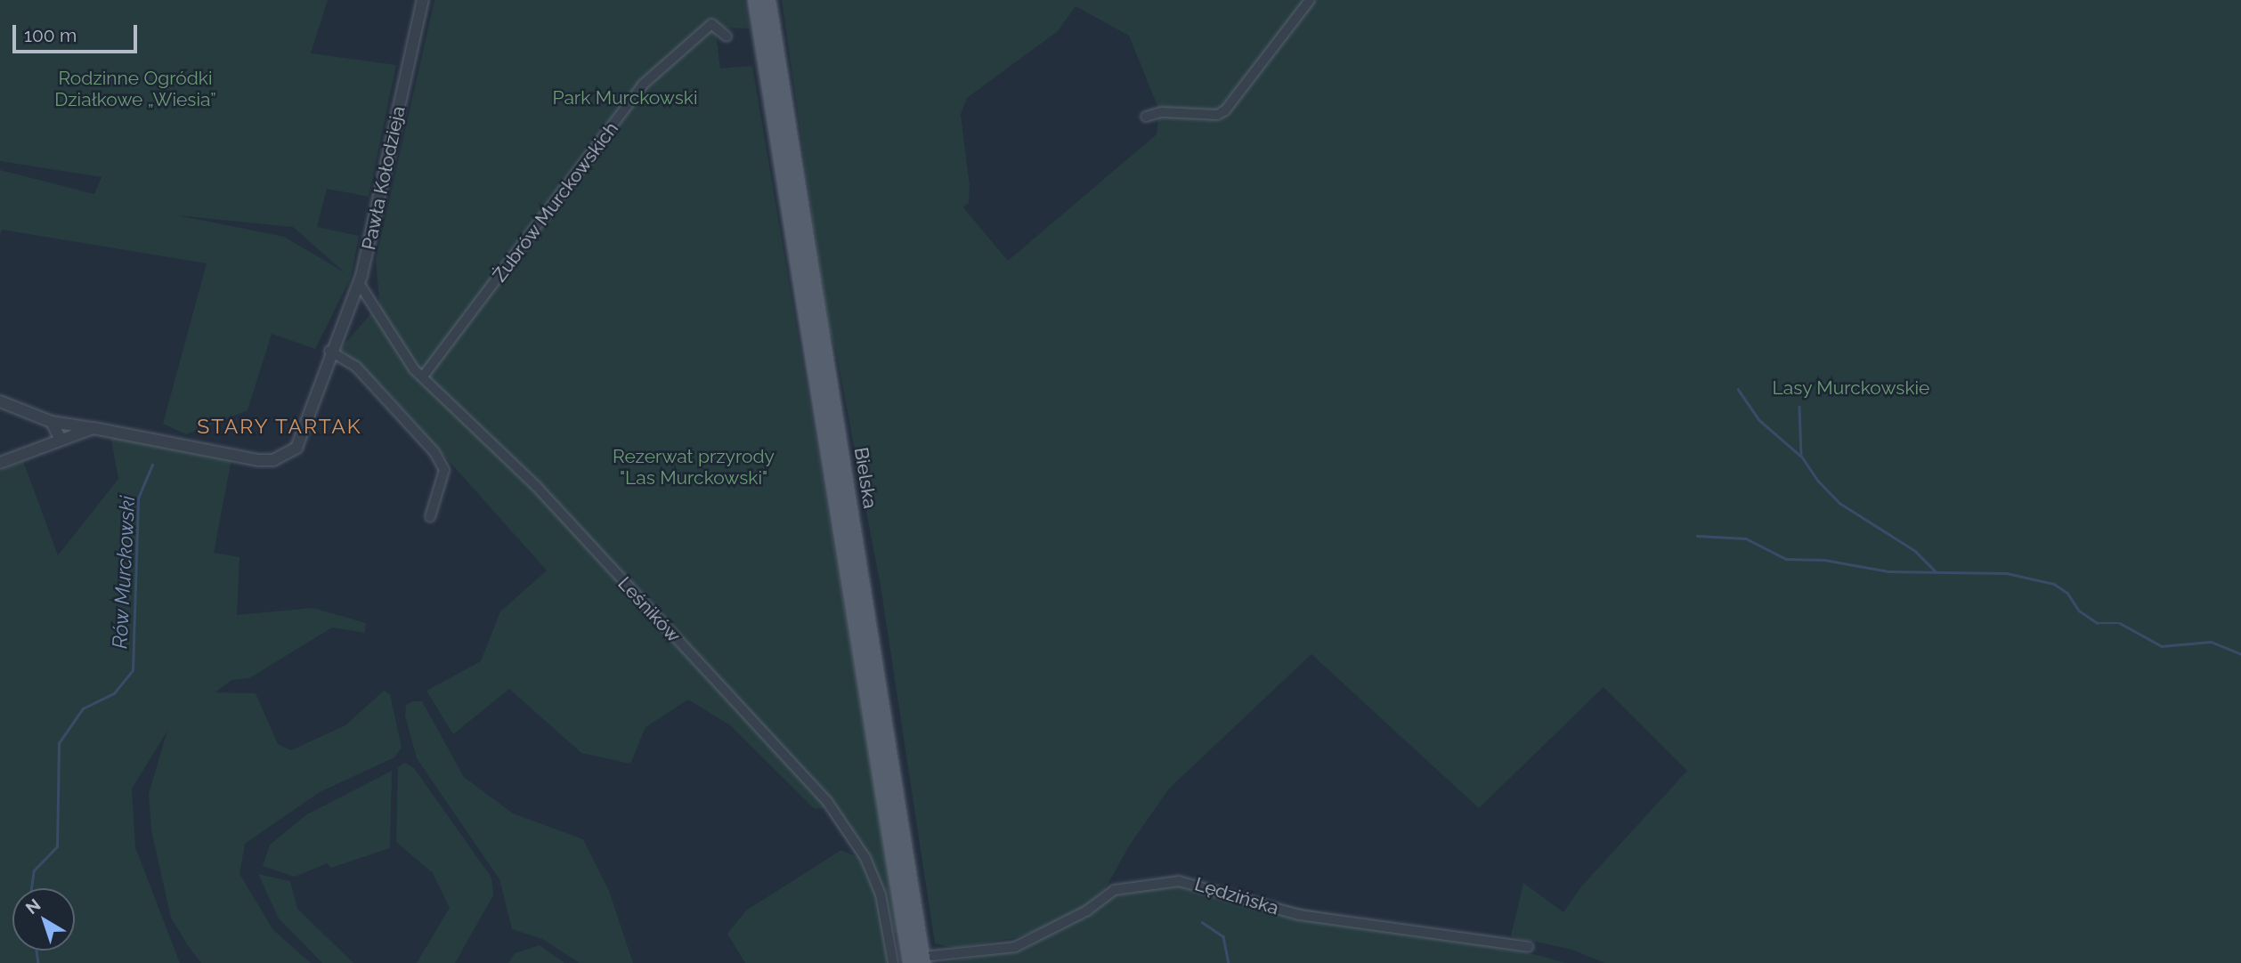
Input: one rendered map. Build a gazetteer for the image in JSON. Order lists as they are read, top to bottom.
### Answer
{
  "streets": {
    "main road": ["Bielska"],
    "street": [
      "Pawła Kołodzieja",
      "Żubrów Murckowskich",
      "Leśników",
      "Lędzińska"
    ]
  },
  "crossings": [
    ["Pawła Kołodzieja", "Leśników"],
    ["Żubrów Murckowskich", "Leśników"],
    ["Bielska", "Lędzińska"]
  ],
  "districts": ["STARY TARTAK"],
  "water": ["Rów Murckowski"],
  "parks": [
    "Rodzinne Ogródki Działkowe „Wiesia”",
    "Park Murckowski",
    "Lasy Murckowskie",
    "Rezerwat przyrody \"Las Murckowski\""
  ],
  "scale_bar": "100 m",
  "north": "top left"
}
